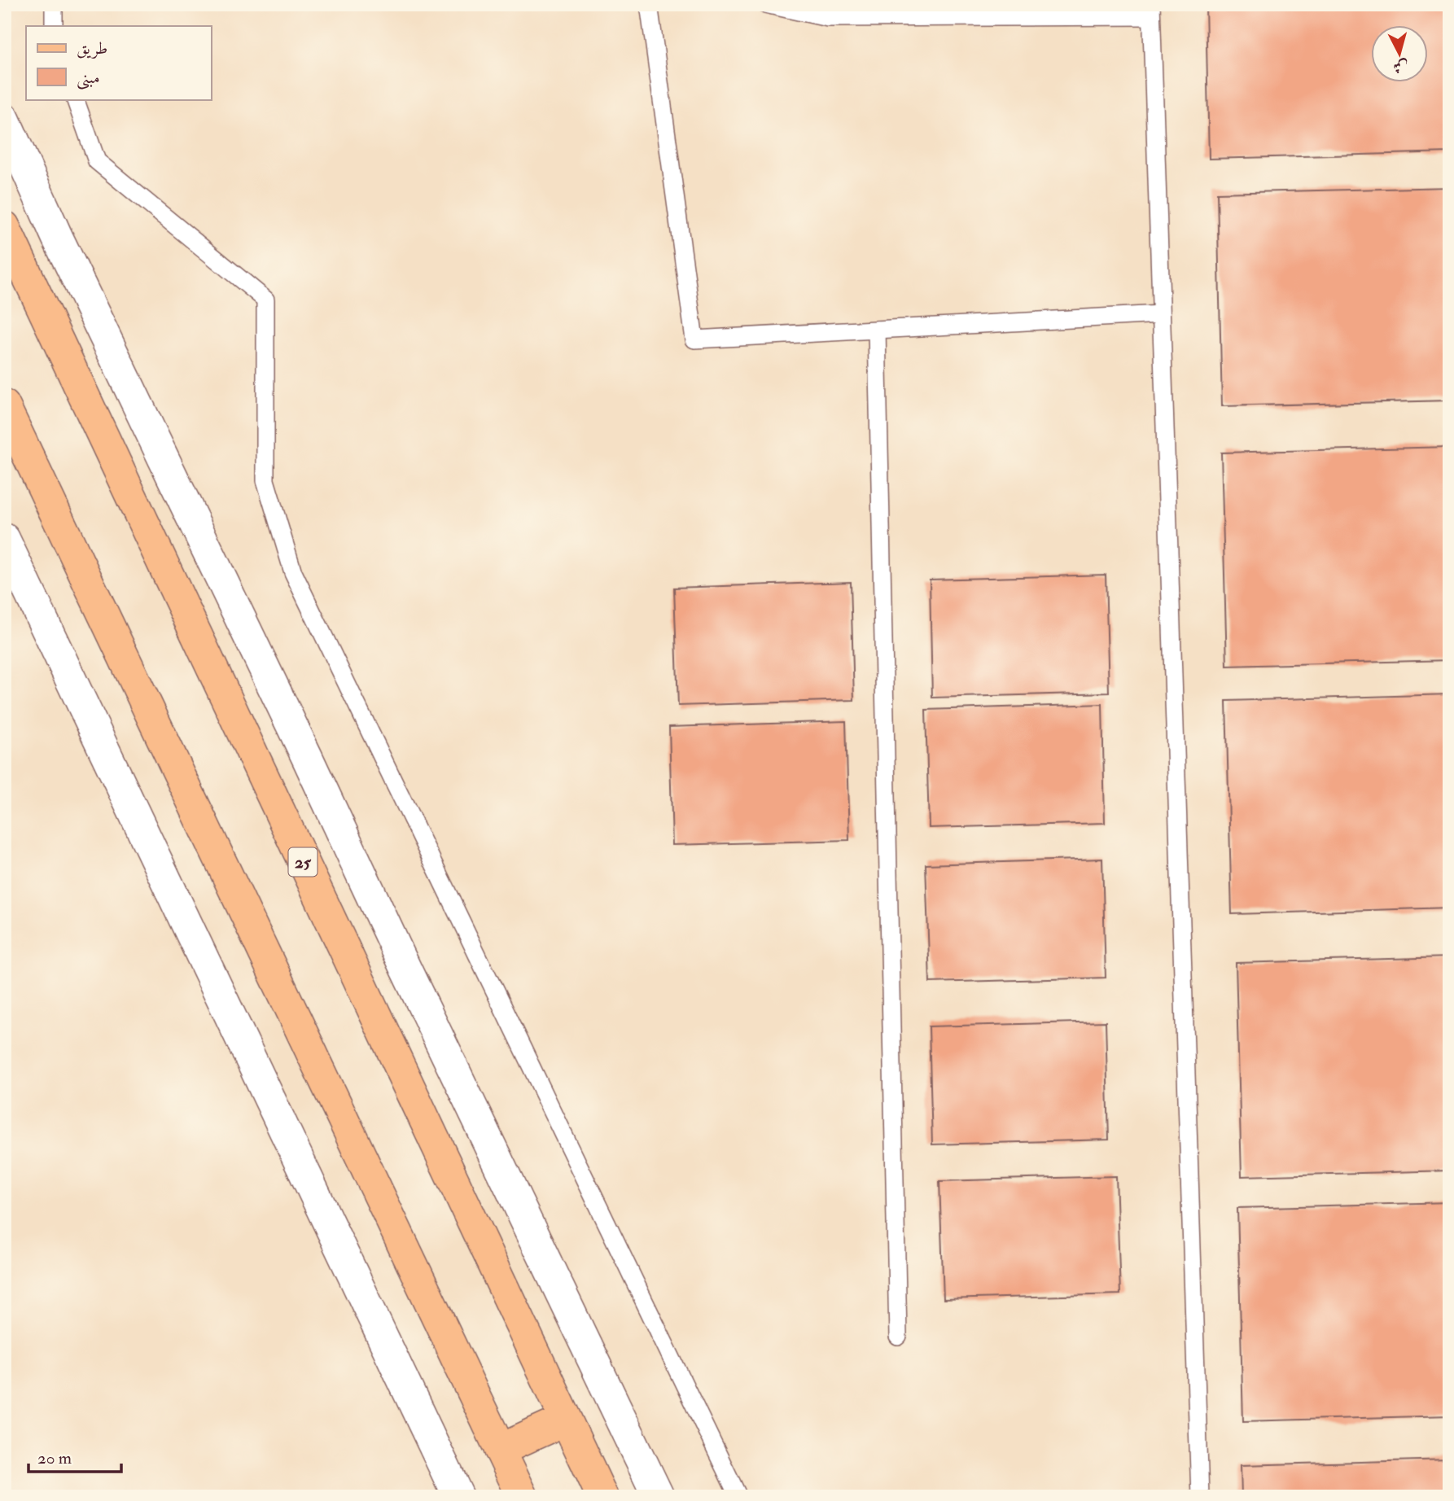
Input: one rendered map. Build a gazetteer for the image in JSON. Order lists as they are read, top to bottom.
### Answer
{
  "streets": {
    "main road": ["25"]
  },
  "legend": ["طريق", "مبنى"],
  "scale_bar": "20 m",
  "north": "bottom"
}
